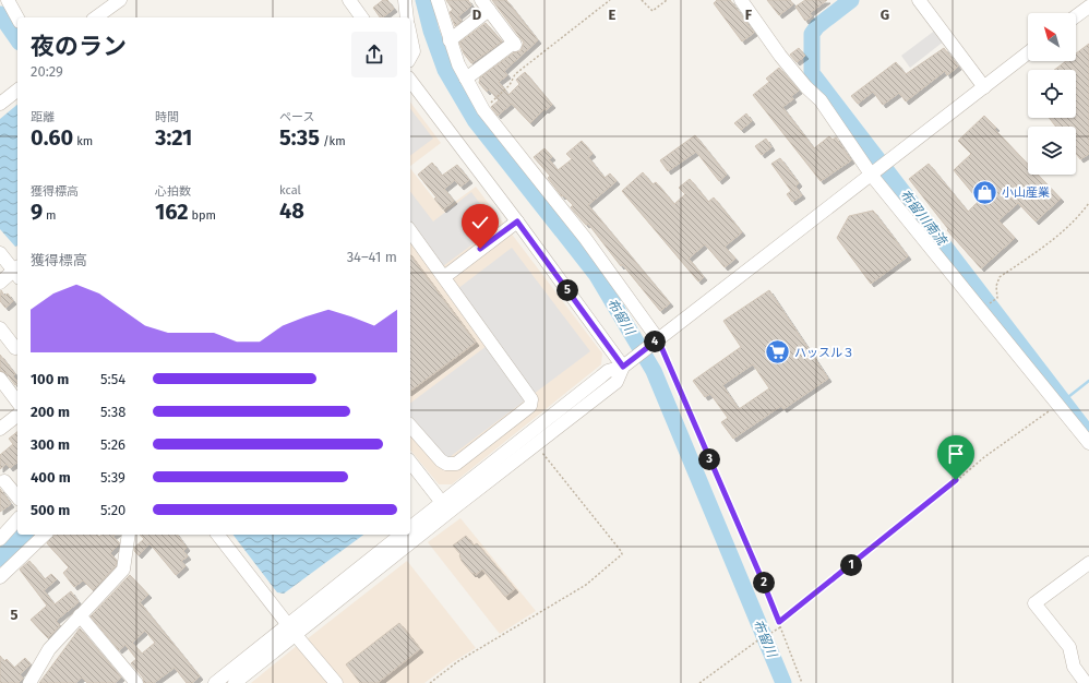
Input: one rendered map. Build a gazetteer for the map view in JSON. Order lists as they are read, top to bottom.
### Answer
{
  "water": ["布留川南流", "布留川"],
  "places": {
    "shop": ["小山産業"],
    "supermarket": ["ハッスル３"]
  },
  "north": "top left",
  "page": {
    "heading": ["夜のラン", "20:29"],
    "stats": [
      ["距離", "0.60 km"],
      ["時間", "3:21"],
      ["ペース", "5:35 /km"],
      ["獲得標高", "9 m"],
      ["心拍数", "162 bpm"],
      ["kcal", "48"]
    ],
    "chart": ["獲得標高", "34–41 m"],
    "pins": [
      "5",
      "4",
      "3",
      "1",
      "2"
    ],
    "list": [
      {
        "name": "100 m",
        "note": "5:54"
      },
      {
        "name": "200 m",
        "note": "5:38"
      },
      {
        "name": "300 m",
        "note": "5:26"
      },
      {
        "name": "400 m",
        "note": "5:39"
      },
      {
        "name": "500 m",
        "note": "5:20"
      }
    ]
  },
  "grid": {
    "columns": [
      "D",
      "E",
      "F",
      "G"
    ],
    "rows": ["5"]
  }
}
